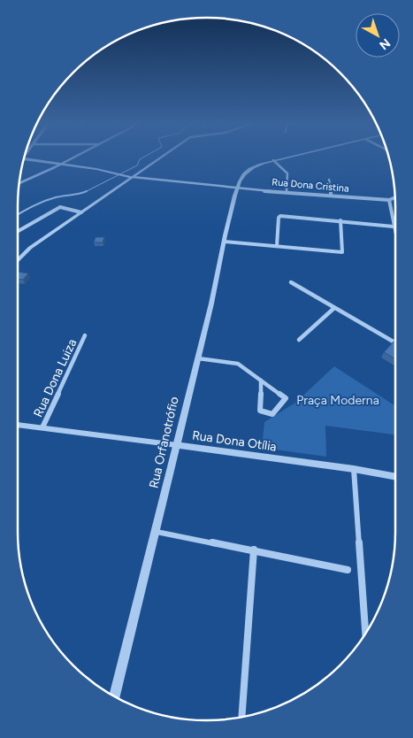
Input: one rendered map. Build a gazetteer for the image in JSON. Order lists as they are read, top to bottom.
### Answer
{
  "streets": {
    "street": [
      "Rua Dona Cristina",
      "Rua Dona Luiza",
      "Rua Dona Otília",
      "Rua Orfanotrófio"
    ]
  },
  "crossings": [
    ["Rua Dona Cristina", "Rua Orfanotrófio"],
    ["Rua Dona Luiza", "Rua Dona Otília"],
    ["Rua Dona Otília", "Rua Orfanotrófio"]
  ],
  "parks": ["Praça Moderna"],
  "north": "bottom right"
}
